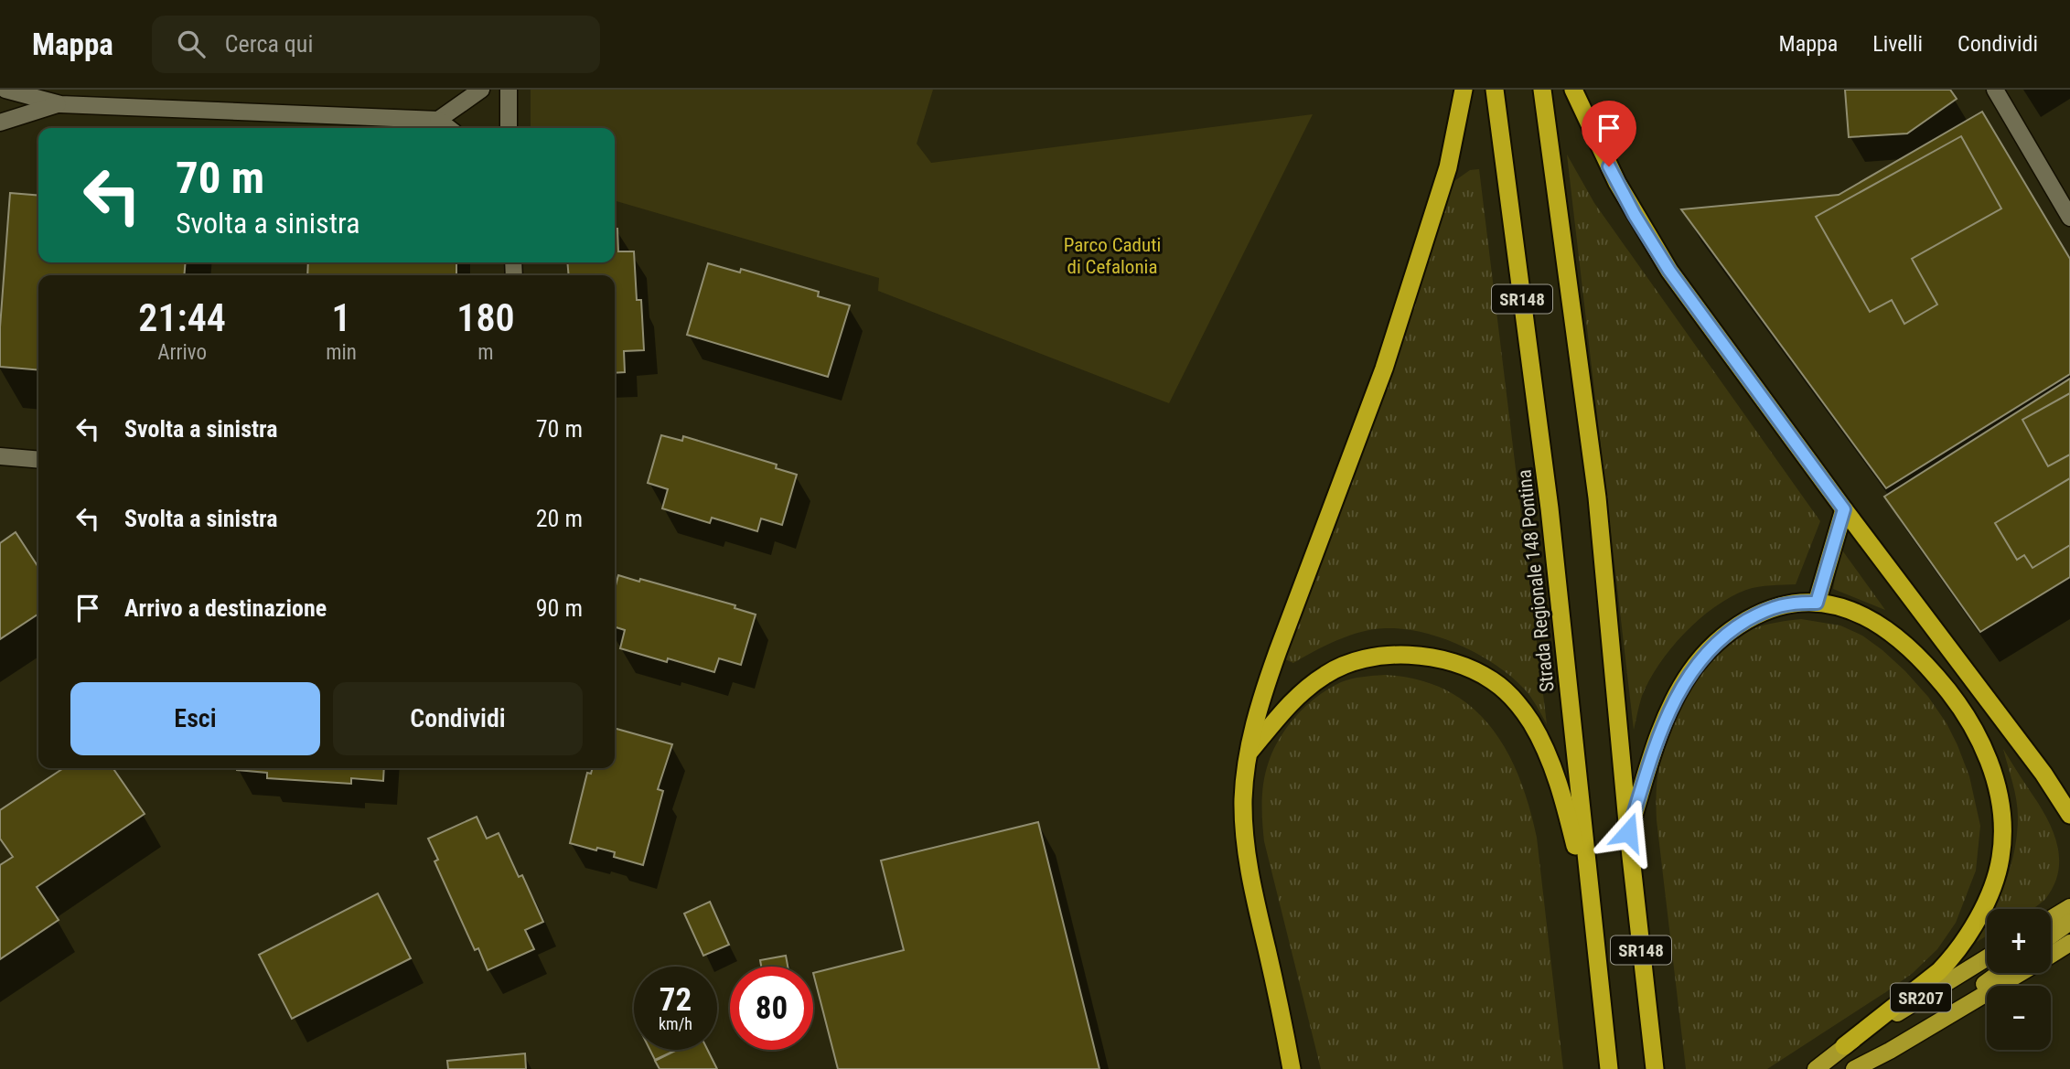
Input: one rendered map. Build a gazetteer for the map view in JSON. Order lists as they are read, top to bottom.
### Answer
{
  "streets": {
    "highway": ["SR148", "Strada Regionale 148 Pontina"],
    "main road": ["SR207"]
  },
  "parks": ["Parco Caduti di Cefalonia"],
  "page": {
    "header": "Mappa",
    "search": "Cerca qui",
    "nav": ["Mappa", "Livelli", "Condividi"],
    "turn": ["70 m", "Svolta a sinistra"],
    "eta": [
      "21:44",
      "Arrivo",
      "1",
      "min",
      "180",
      "m"
    ],
    "list": [
      {
        "name": "Svolta a sinistra",
        "value": "70 m"
      },
      {
        "name": "Svolta a sinistra",
        "value": "20 m"
      },
      {
        "name": "Arrivo a destinazione",
        "value": "90 m"
      }
    ],
    "buttons": ["Esci", "Condividi"],
    "map_buttons": ["+", "−"],
    "speed": "72 km/h",
    "limit": "80"
  }
}
